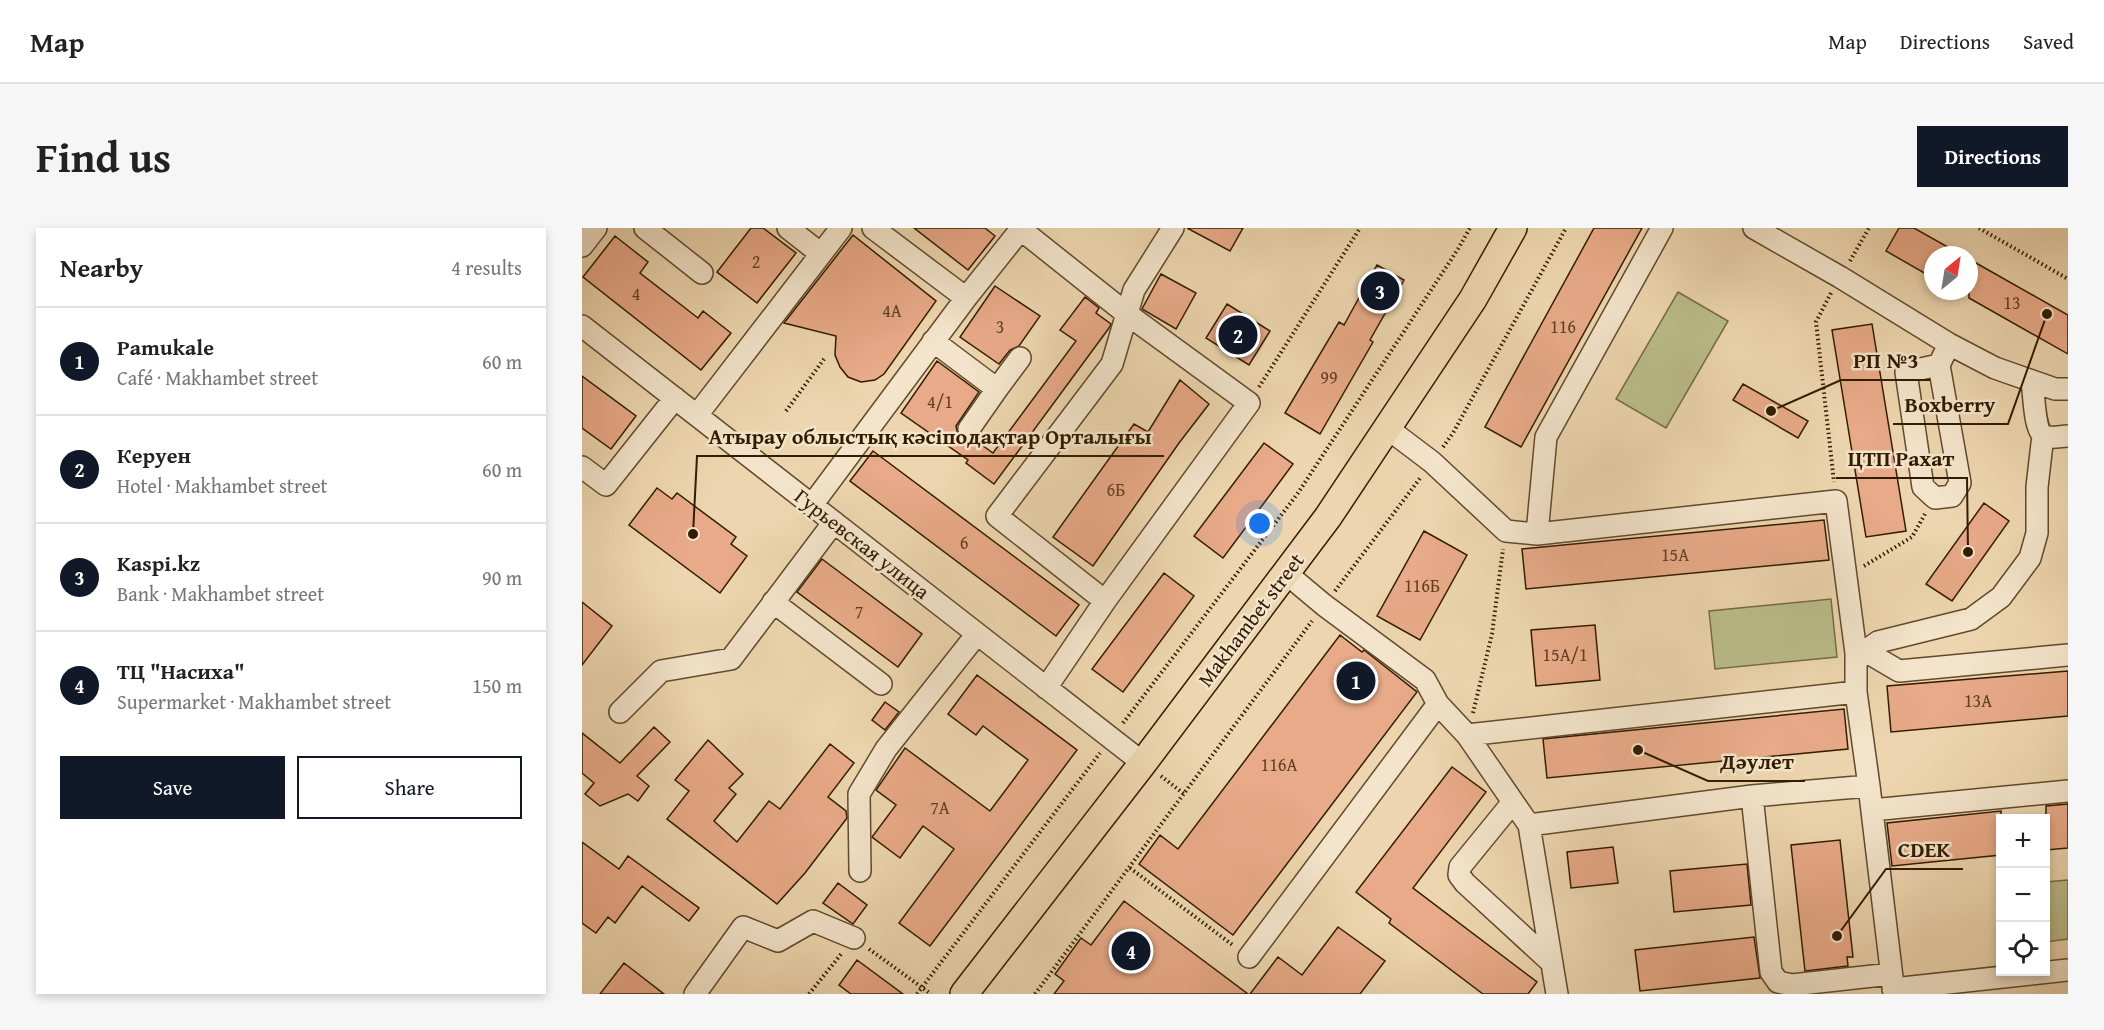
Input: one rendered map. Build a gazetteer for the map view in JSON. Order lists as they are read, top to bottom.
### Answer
{
  "streets": {
    "main road": ["Makhambet street"],
    "street": ["Гурьевская улица"]
  },
  "crossings": [
    ["Гурьевская улица", "Makhambet street"]
  ],
  "places": [
    "Boxberry",
    "РП №3",
    "Атырау облыстық кәсіподақтар Орталығы",
    "ЦТП Рахат",
    "Дәулет",
    "CDEK"
  ],
  "house_numbers": [
    "2",
    "4",
    "13",
    "4А",
    "3",
    "116",
    "99",
    "4/1",
    "6Б",
    "6",
    "15А",
    "116Б",
    "7",
    "15А/1",
    "13А",
    "116А",
    "7А"
  ],
  "north": "top right",
  "page": {
    "header": "Map",
    "nav": ["Map", "Directions", "Saved"],
    "title": "Find us",
    "buttons": [
      "Directions",
      ["Save", "Share"]
    ],
    "heading": ["Nearby", "4 results"],
    "pins": [
      "3",
      "2",
      "1",
      "4"
    ],
    "list": [
      {
        "mark": "1",
        "name": "Pamukale",
        "note": "Café · Makhambet street",
        "value": "60 m"
      },
      {
        "mark": "2",
        "name": "Керуен",
        "note": "Hotel · Makhambet street",
        "value": "60 m"
      },
      {
        "mark": "3",
        "name": "Kaspi.kz",
        "note": "Bank · Makhambet street",
        "value": "90 m"
      },
      {
        "mark": "4",
        "name": "ТЦ \"Насиха\"",
        "note": "Supermarket · Makhambet street",
        "value": "150 m"
      }
    ],
    "map_buttons": ["+", "−"]
  }
}
